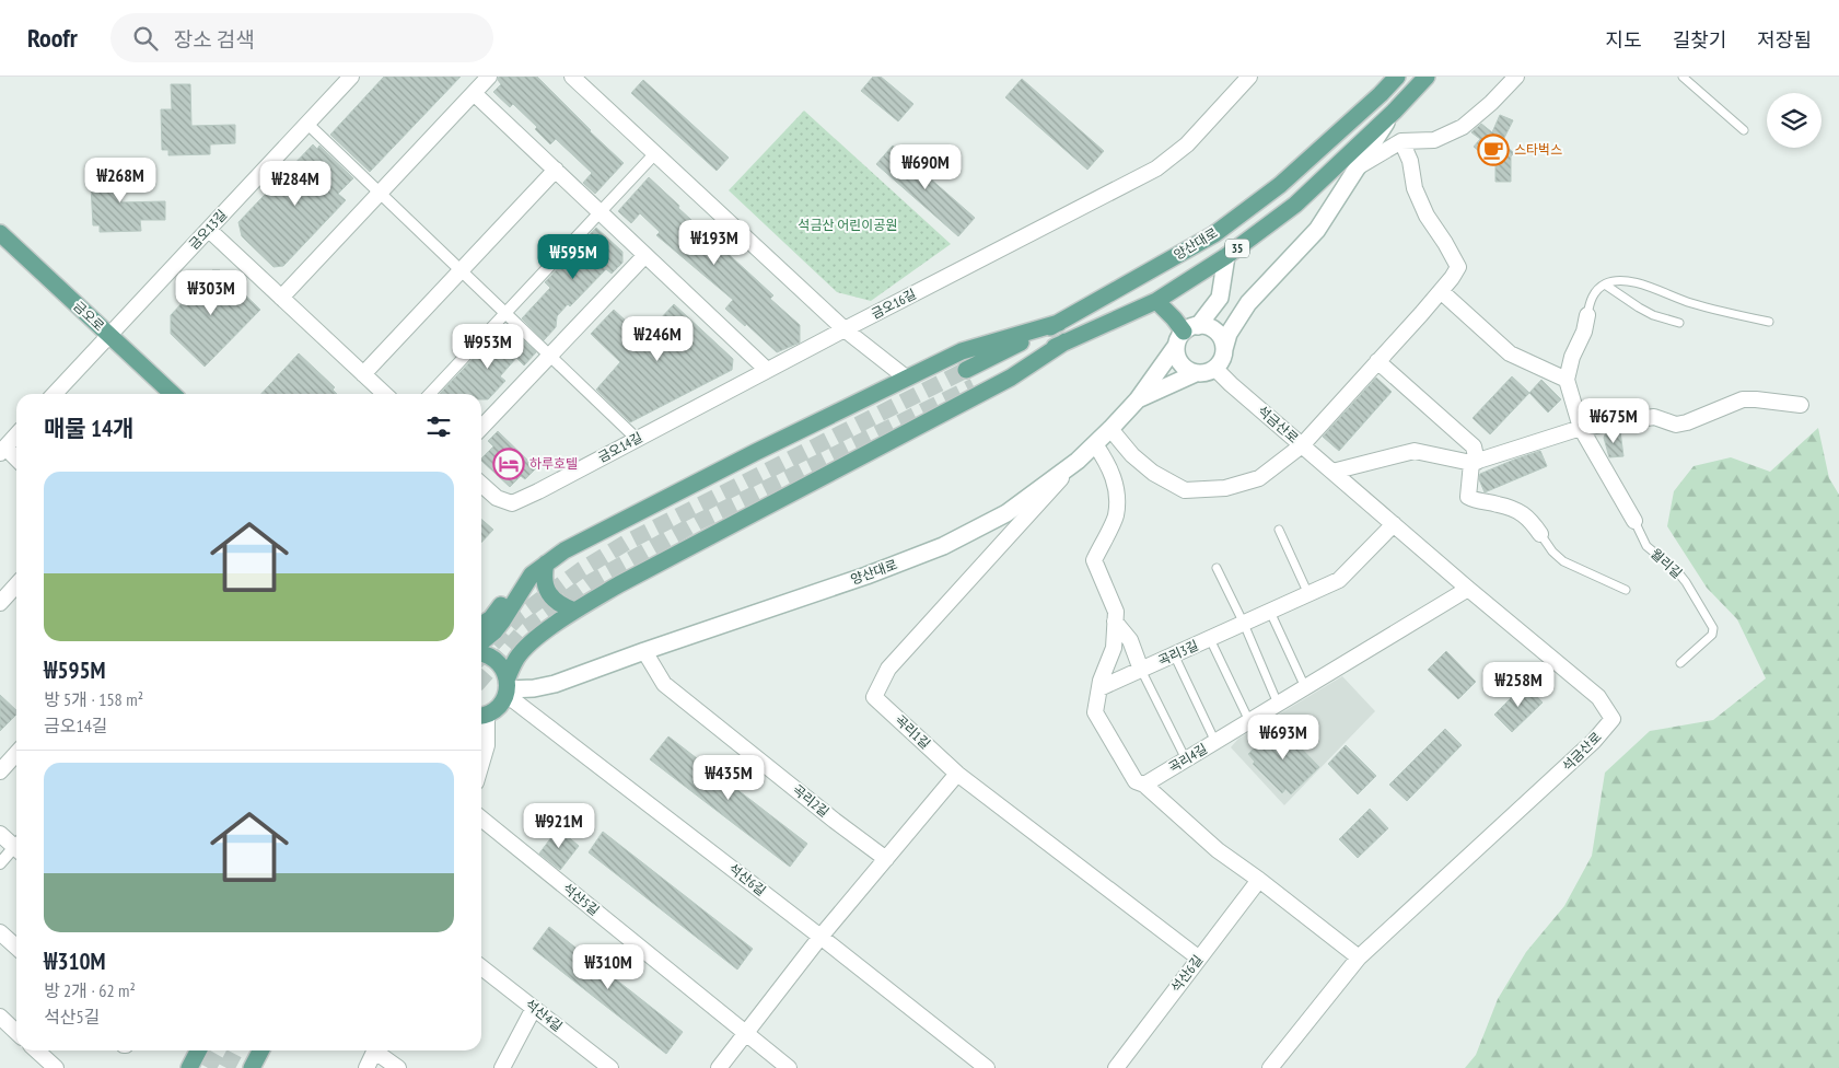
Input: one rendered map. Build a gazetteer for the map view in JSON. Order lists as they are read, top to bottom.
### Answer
{
  "streets": {
    "main road": ["양산대로", "35", "금오로"],
    "street": [
      "금오13길",
      "금오16길",
      "석금산로",
      "금오14길",
      "월리길",
      "곡리3길",
      "곡리1길",
      "곡리4길",
      "곡리2길",
      "석산6길",
      "석산5길",
      "석산4길"
    ]
  },
  "crossings": [
    ["금오13길", "금오로"],
    ["양산대로", "석금산로"],
    ["양산대로", "곡리3길"],
    ["양산대로", "곡리1길"],
    ["양산대로", "곡리2길"],
    ["양산대로", "석산6길"],
    ["금오16길", "금오14길"],
    ["석금산로", "곡리3길"],
    ["석금산로", "곡리4길"],
    ["곡리1길", "석산6길"]
  ],
  "parks": ["석금산 어린이공원"],
  "places": {
    "cafe": ["스타벅스"],
    "hotel": ["하루호텔"]
  },
  "page": {
    "header": "Roofr",
    "search": "장소 검색",
    "nav": ["지도", "길찾기", "저장됨"],
    "price": [
      "₩690M",
      "₩268M",
      "₩284M",
      "₩193M",
      "₩595M",
      "₩303M",
      "₩246M",
      "₩953M",
      "₩675M",
      "₩258M",
      "₩693M",
      "₩435M",
      "₩921M",
      "₩310M"
    ],
    "heading": "매물 14개",
    "list": [
      {
        "name": "₩595M",
        "note": "방 5개 · 158 m² · 금오14길"
      },
      {
        "name": "₩310M",
        "note": "방 2개 · 62 m² · 석산5길"
      }
    ]
  }
}
